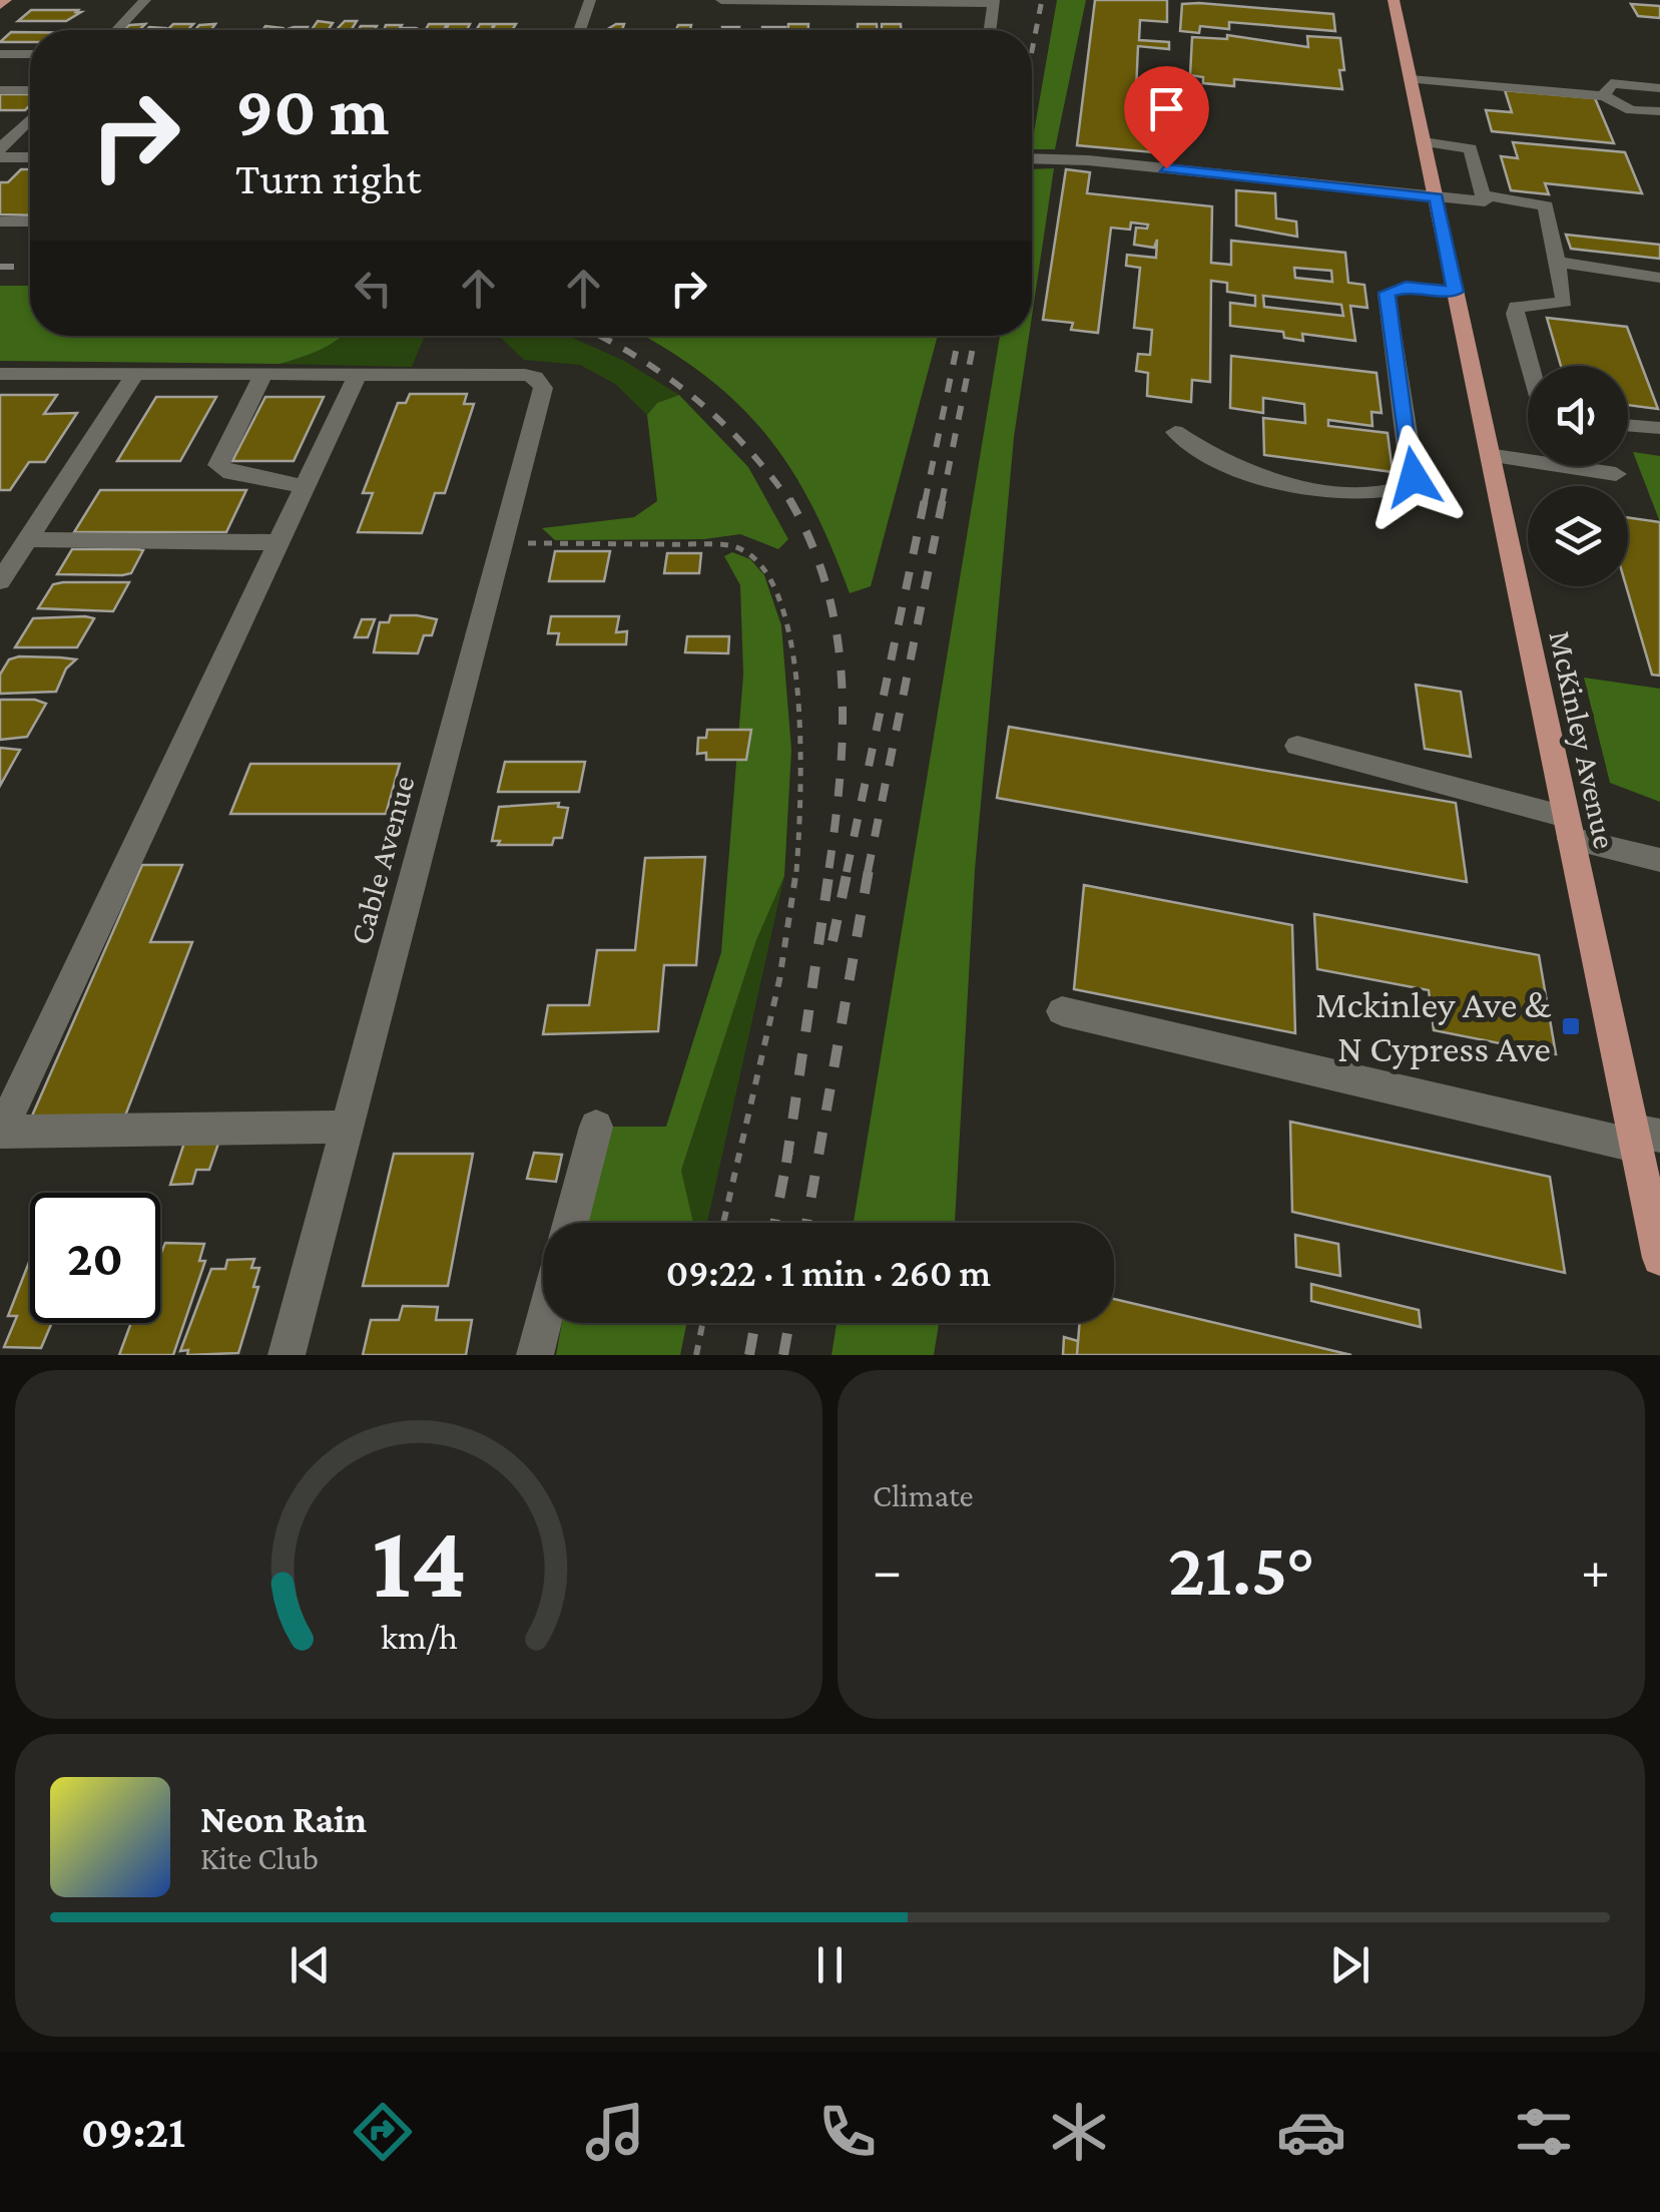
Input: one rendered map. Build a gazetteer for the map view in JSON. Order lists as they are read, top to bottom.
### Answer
{
  "streets": {
    "main road": ["McKinley Avenue"],
    "street": ["Cable Avenue"]
  },
  "places": {
    "transit": ["Mckinley Ave & N Cypress Ave"]
  },
  "page": {
    "turn": ["90 m", "Turn right"],
    "limit": "20",
    "trip": "09:22 · 1 min · 260 m",
    "tile": "Climate",
    "heat": ["−", "21.5°", "+"],
    "song": ["Neon Rain", "Kite Club"],
    "tabs": "09:21",
    "gauge": ["14", "km/h"]
  }
}
